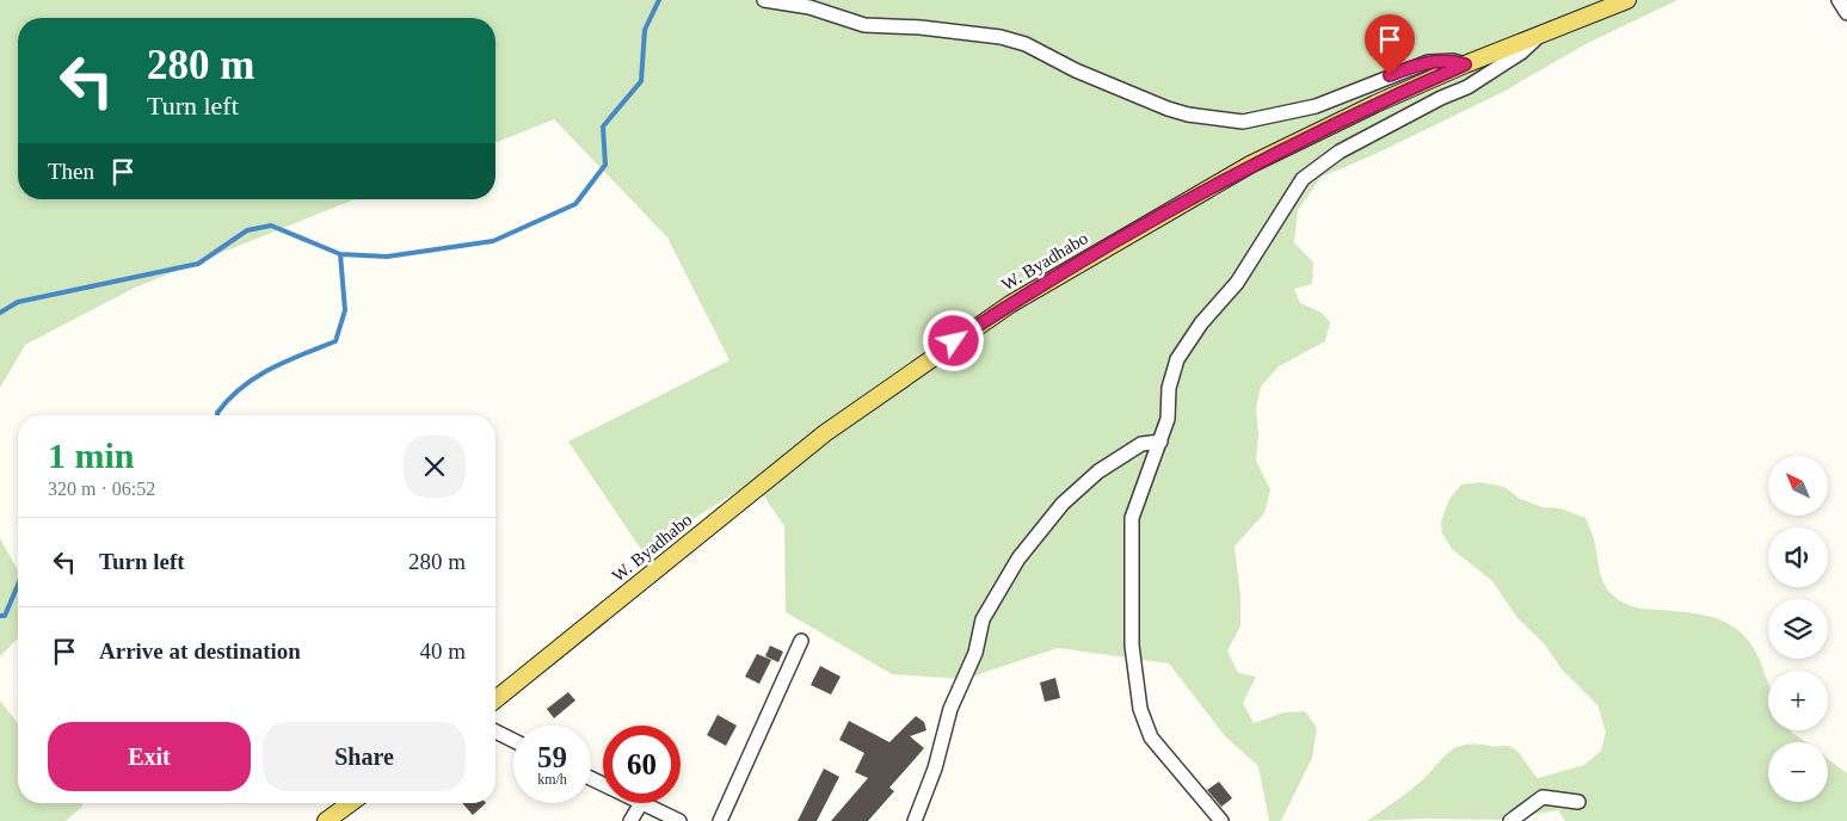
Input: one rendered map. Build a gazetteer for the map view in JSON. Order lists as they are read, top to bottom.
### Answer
{
  "streets": {
    "main road": ["W. Byadhabo"]
  },
  "north": "top left",
  "page": {
    "turn": ["280 m", "Turn left"],
    "then": "Then",
    "heading": ["1 min", "320 m · 06:52"],
    "map_buttons": ["+", "−"],
    "list": [
      {
        "name": "Turn left",
        "value": "280 m"
      },
      {
        "name": "Arrive at destination",
        "value": "40 m"
      }
    ],
    "buttons": ["Exit", "Share"],
    "speed": "59 km/h",
    "limit": "60"
  }
}
